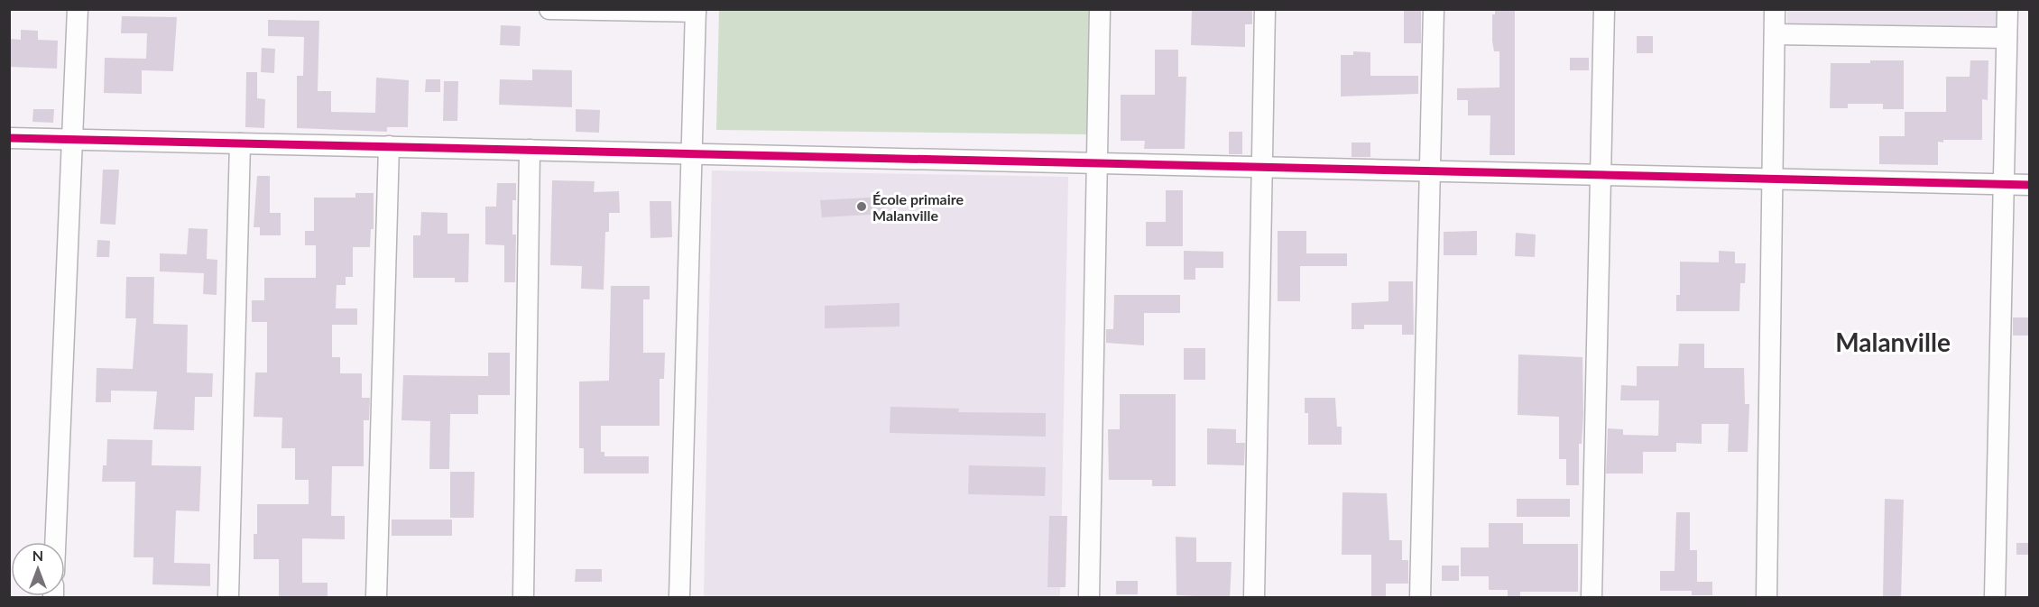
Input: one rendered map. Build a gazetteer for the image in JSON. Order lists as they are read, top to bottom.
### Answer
{
  "districts": ["Malanville"],
  "places": ["École primaire Malanville"],
  "north": "top"
}
